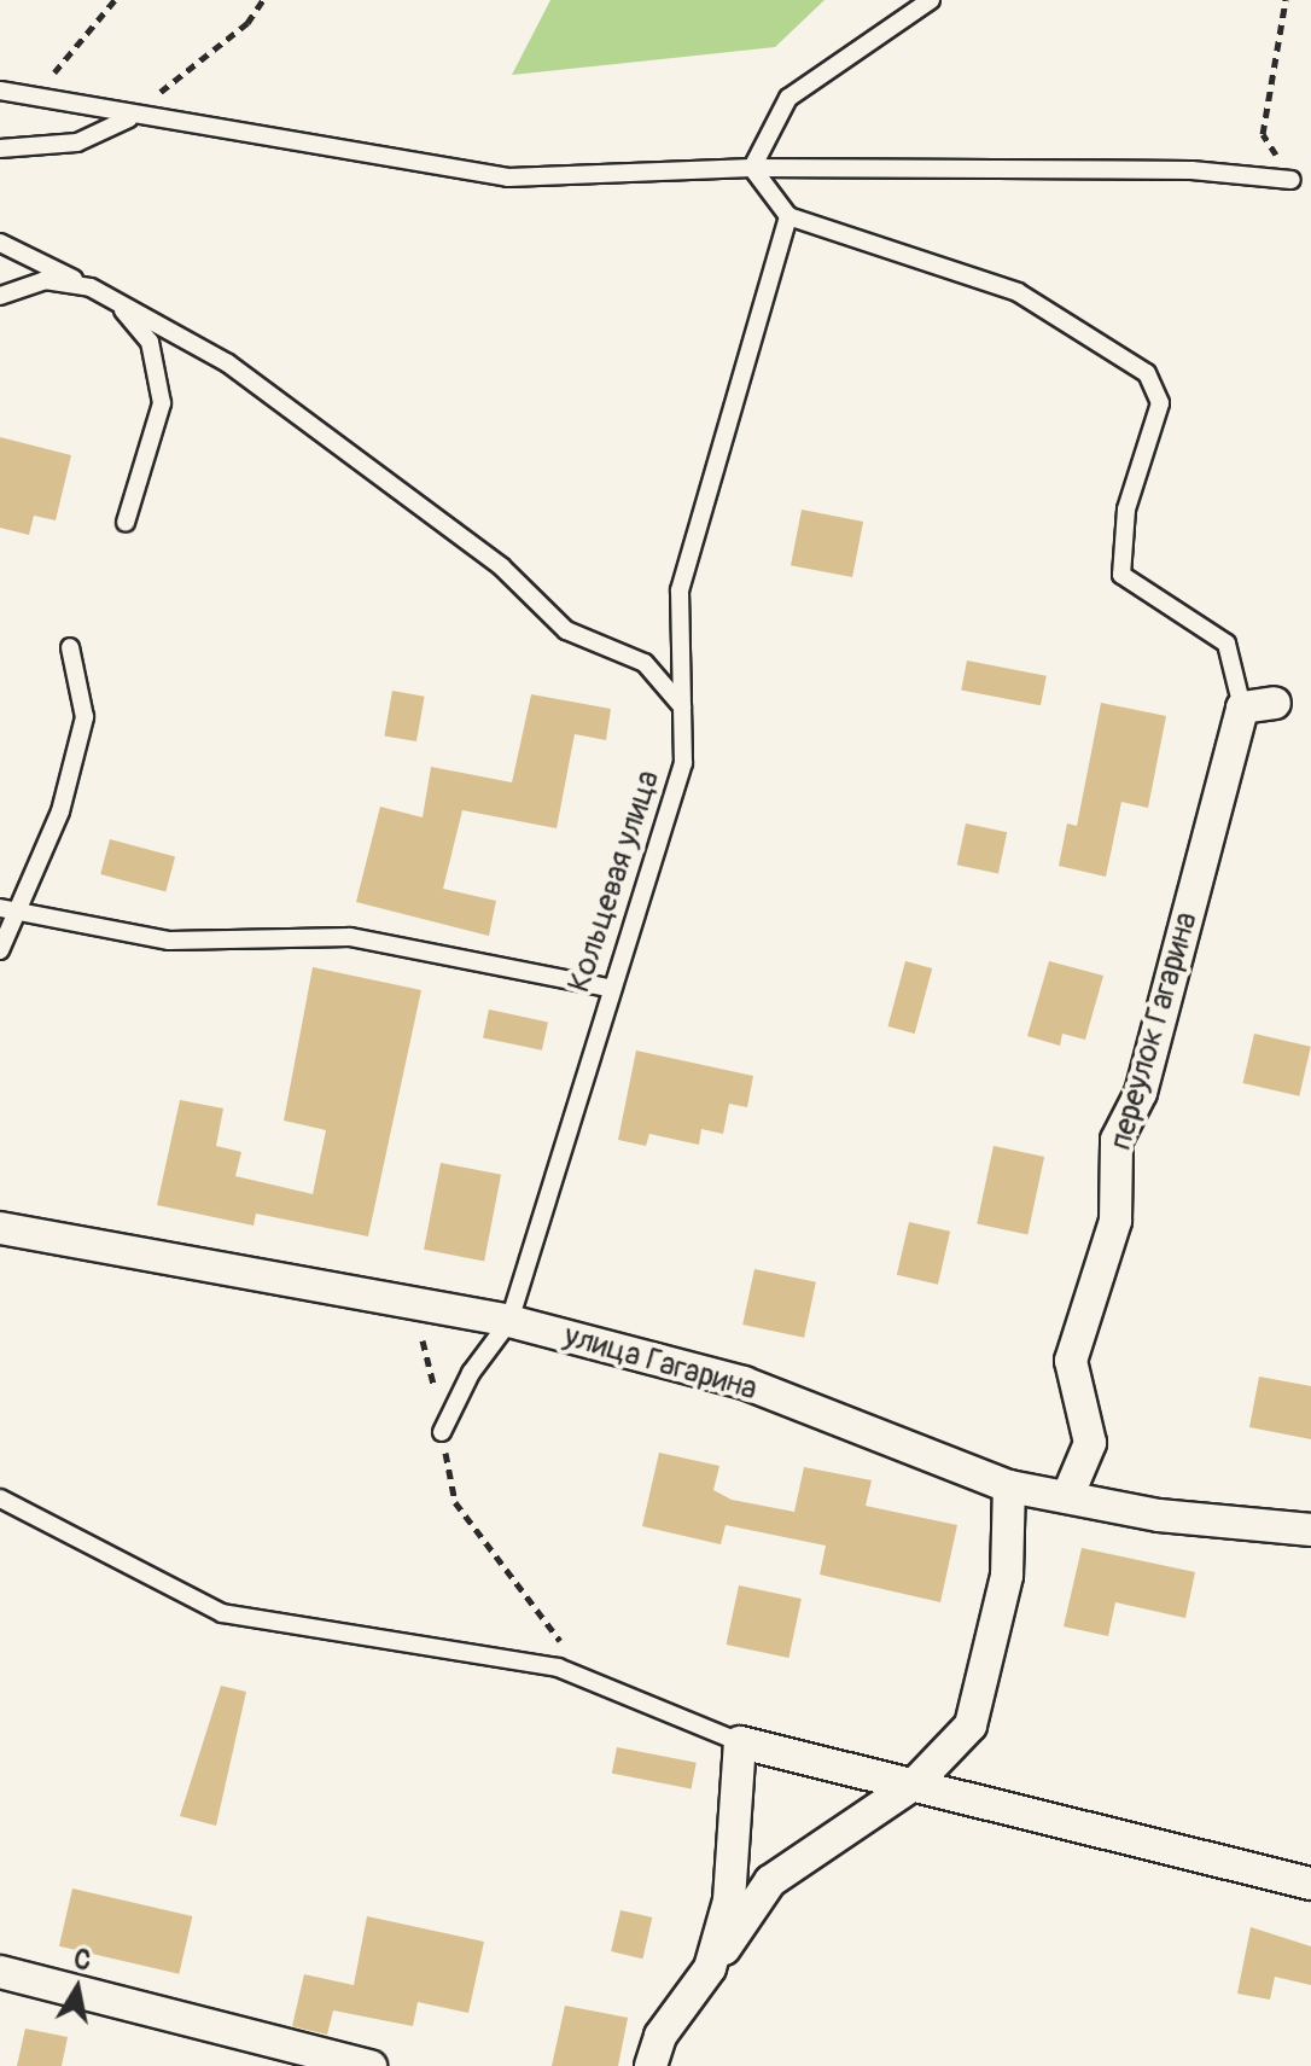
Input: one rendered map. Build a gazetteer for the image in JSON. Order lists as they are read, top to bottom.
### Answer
{
  "streets": {
    "street": ["переулок Гагарина", "улица Гагарина"],
    "lane": ["Кольцевая улица"]
  },
  "crossings": [
    ["Кольцевая улица", "улица Гагарина"],
    ["переулок Гагарина", "улица Гагарина"]
  ],
  "north": "top"
}
